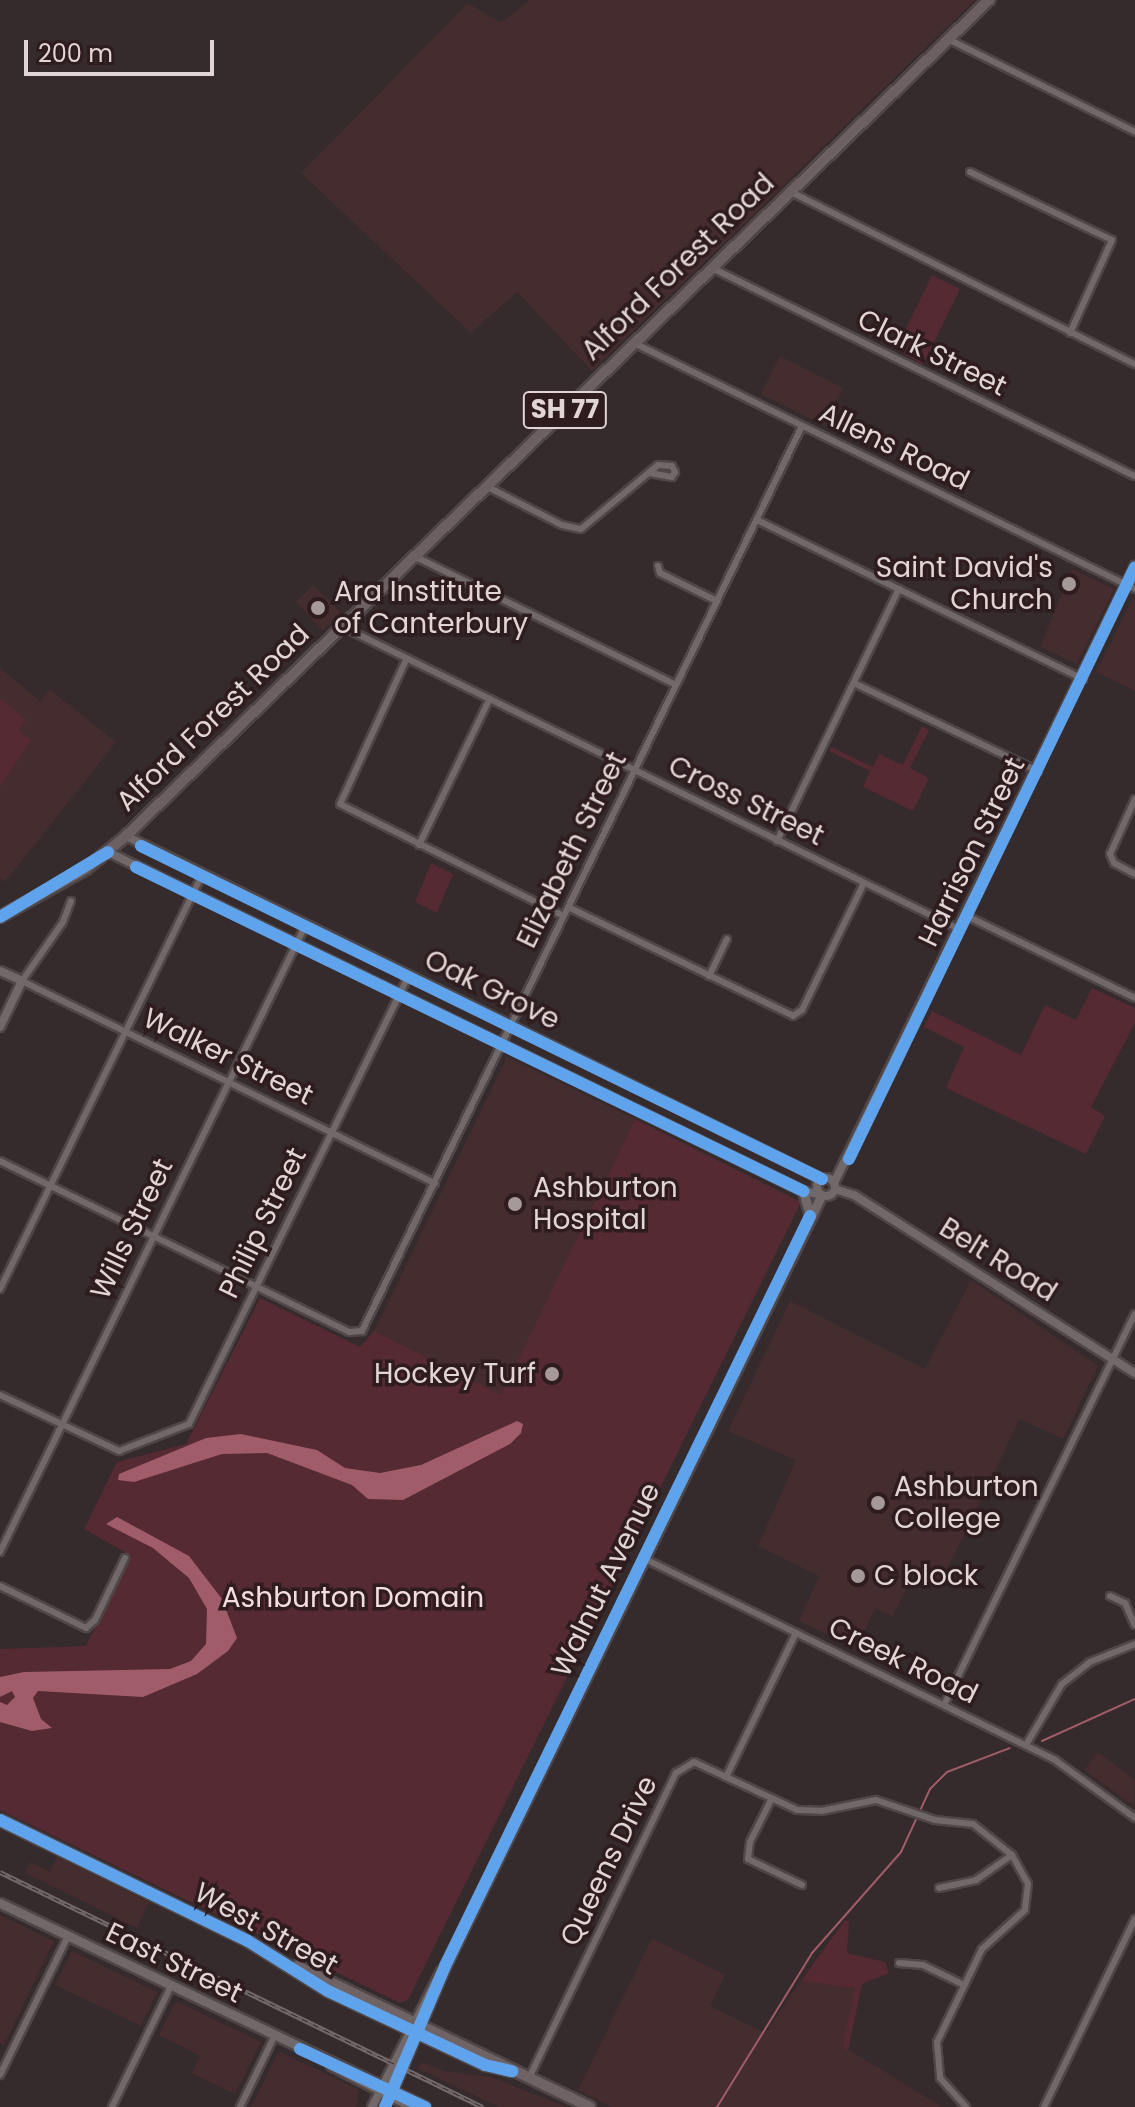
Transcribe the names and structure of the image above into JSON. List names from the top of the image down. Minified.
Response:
{"streets":{"highway":["West Street"],"main road":["Alford Forest Road","SH 77","Walnut Avenue","East Street"],"street":["Clark Street","Allens Road","Cross Street","Elizabeth Street","Harrison Street","Oak Grove","Walker Street","Philip Street","Wills Street","Belt Road","Creek Road","Queens Drive"]},"crossings":[["Alford Forest Road","Clark Street"],["Alford Forest Road","SH 77"],["Alford Forest Road","Allens Road"],["Alford Forest Road","Cross Street"],["Alford Forest Road","Oak Grove"],["SH 77","Oak Grove"],["Allens Road","Elizabeth Street"],["Allens Road","Harrison Street"],["Cross Street","Elizabeth Street"],["Cross Street","Harrison Street"],["Elizabeth Street","Oak Grove"],["Elizabeth Street","Walker Street"],["Elizabeth Street","Philip Street"],["Harrison Street","Oak Grove"],["Harrison Street","Belt Road"],["Oak Grove","Philip Street"],["Oak Grove","Wills Street"],["Oak Grove","Belt Road"],["Oak Grove","Walnut Avenue"],["Walker Street","Philip Street"],["Walker Street","Wills Street"],["Philip Street","Wills Street"],["Walnut Avenue","Creek Road"],["Walnut Avenue","West Street"],["Walnut Avenue","East Street"],["Queens Drive","West Street"]],"parks":["Ashburton Domain"],"places":["Saint David's Church","Ara Institute of Canterbury","Ashburton Hospital","Hockey Turf","Ashburton College","C block"],"scale_bar":"200 m"}
